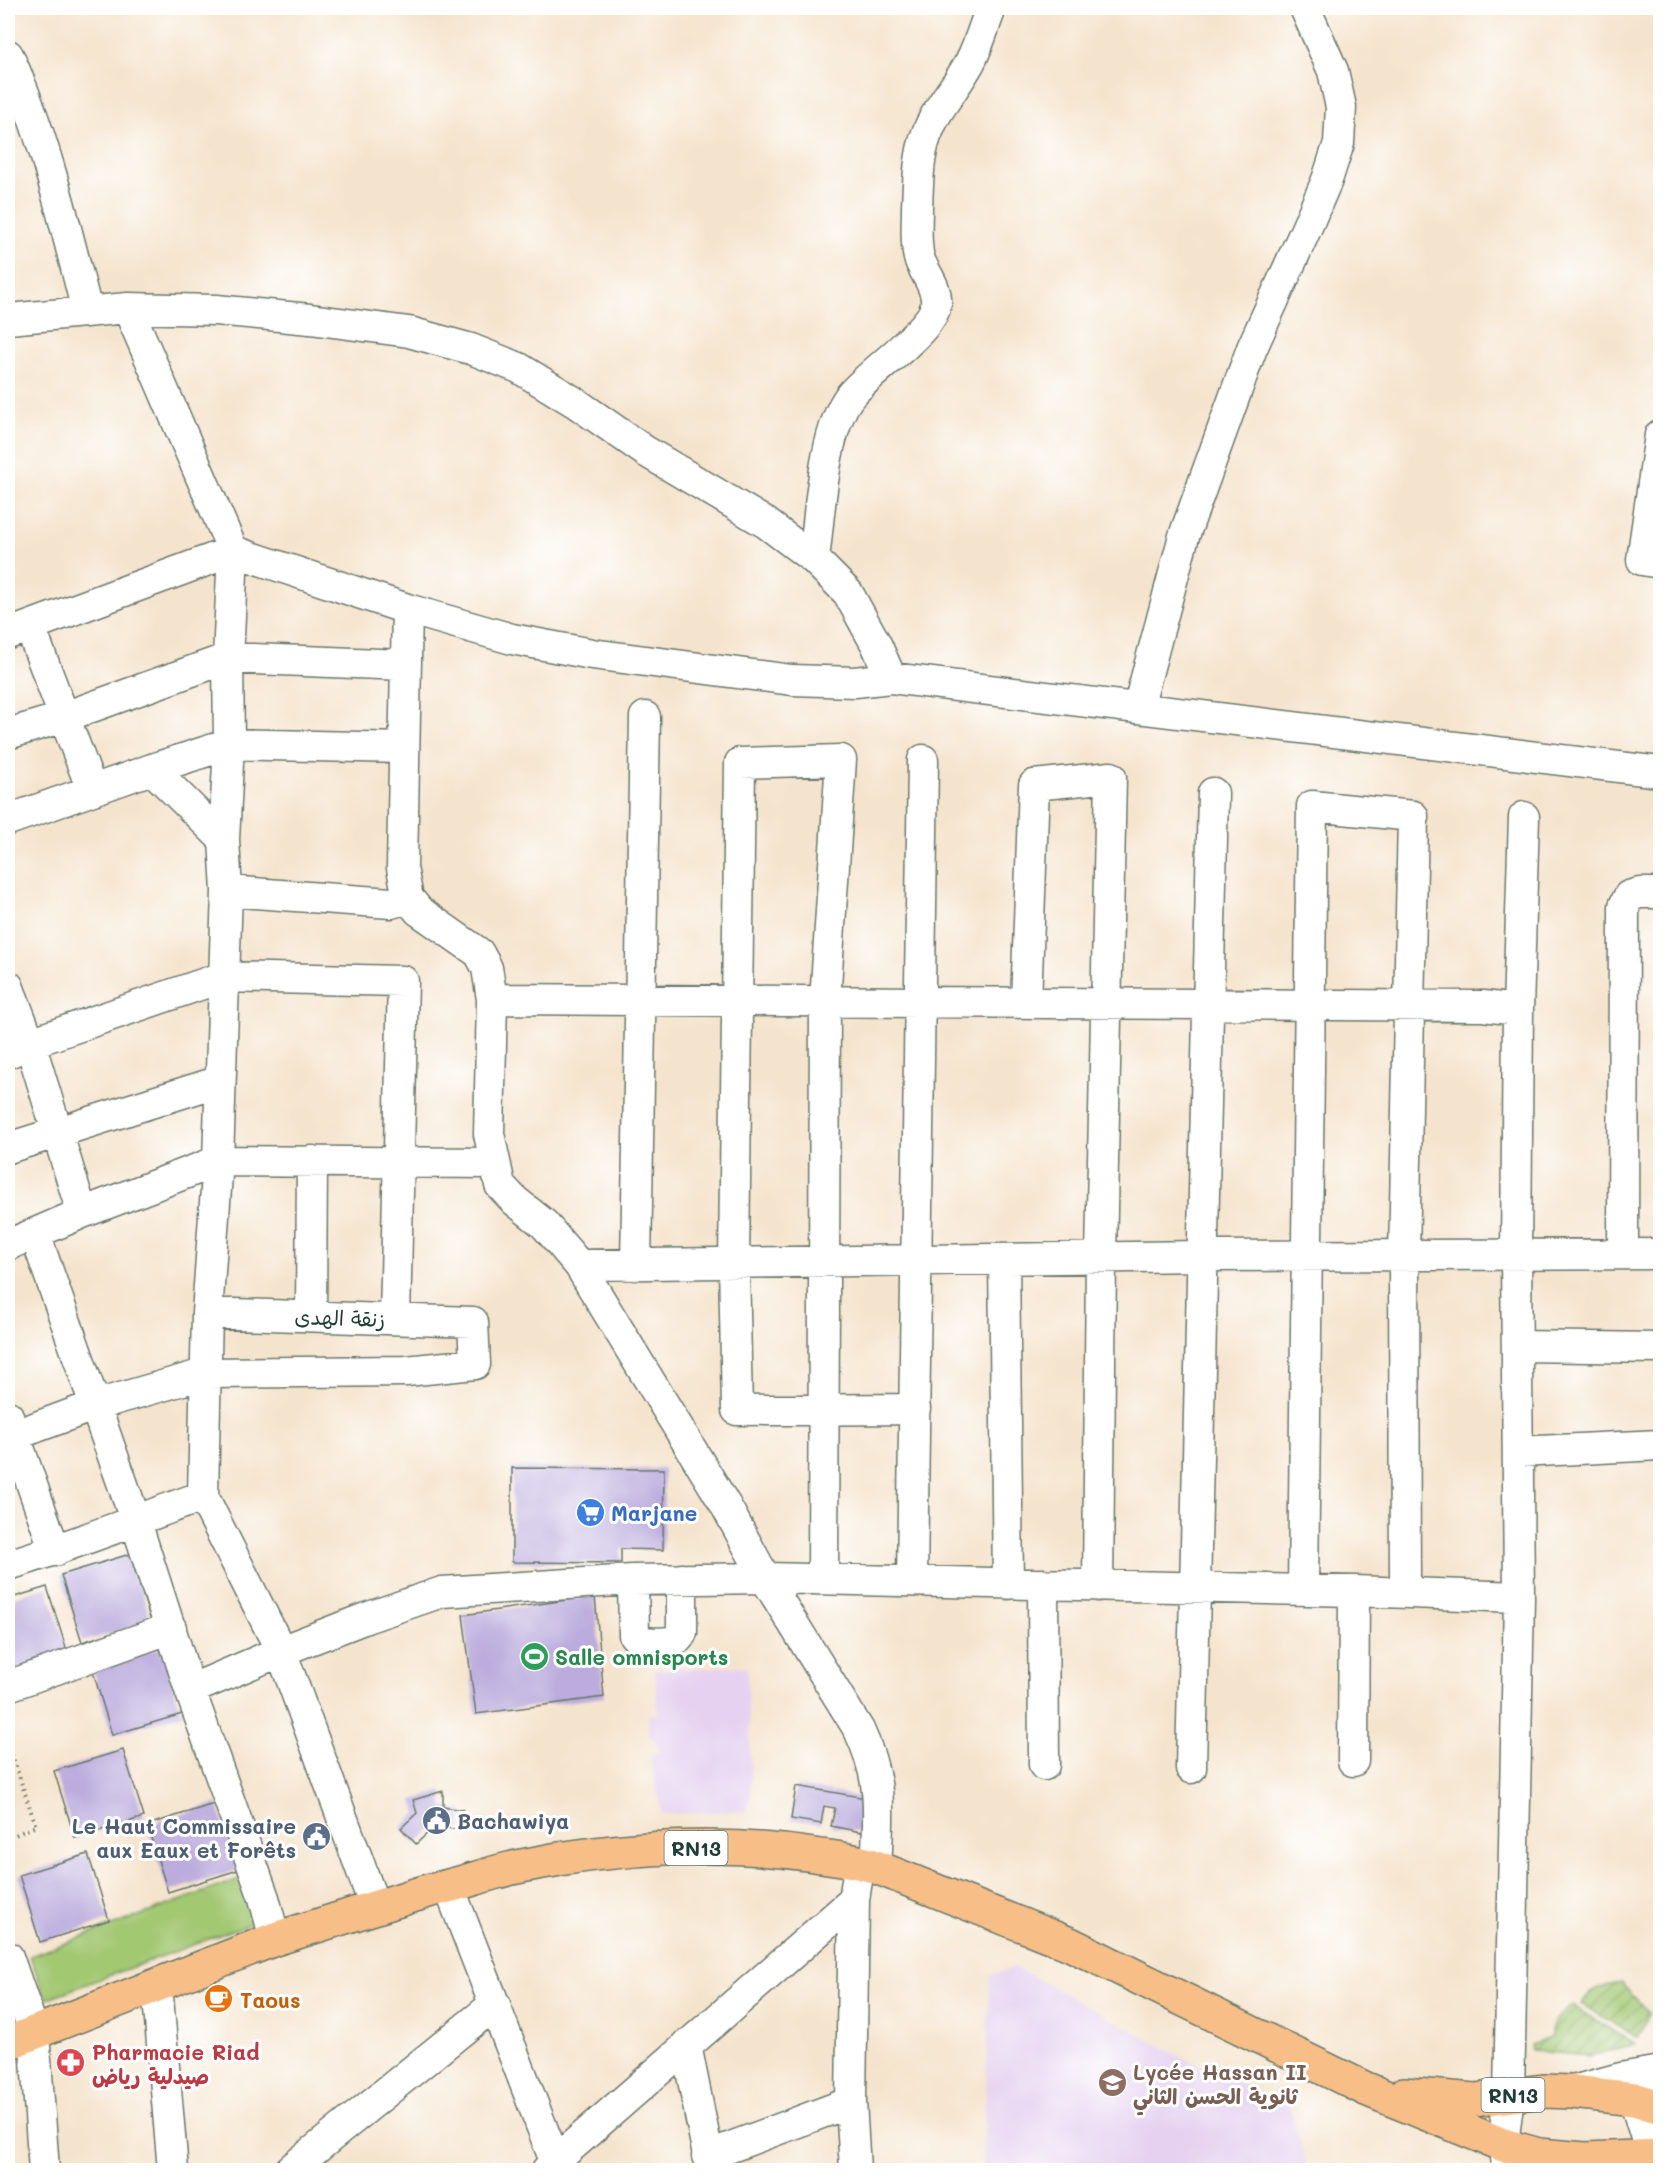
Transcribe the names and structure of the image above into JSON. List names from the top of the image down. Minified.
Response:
{"streets":{"main road":["RN13"],"street":["زنقة الهدى"]},"places":{"supermarket":["Marjane"],"sports":["Salle omnisports"],"public building":["Bachawiya","Le Haut Commissaire aux Eaux et Forêts"],"cafe":["Taous"],"pharmacy":["Pharmacie Riad صيدلية رياض"],"school or university":["Lycée Hassan II ثانوية الحسن الثاني"]}}
